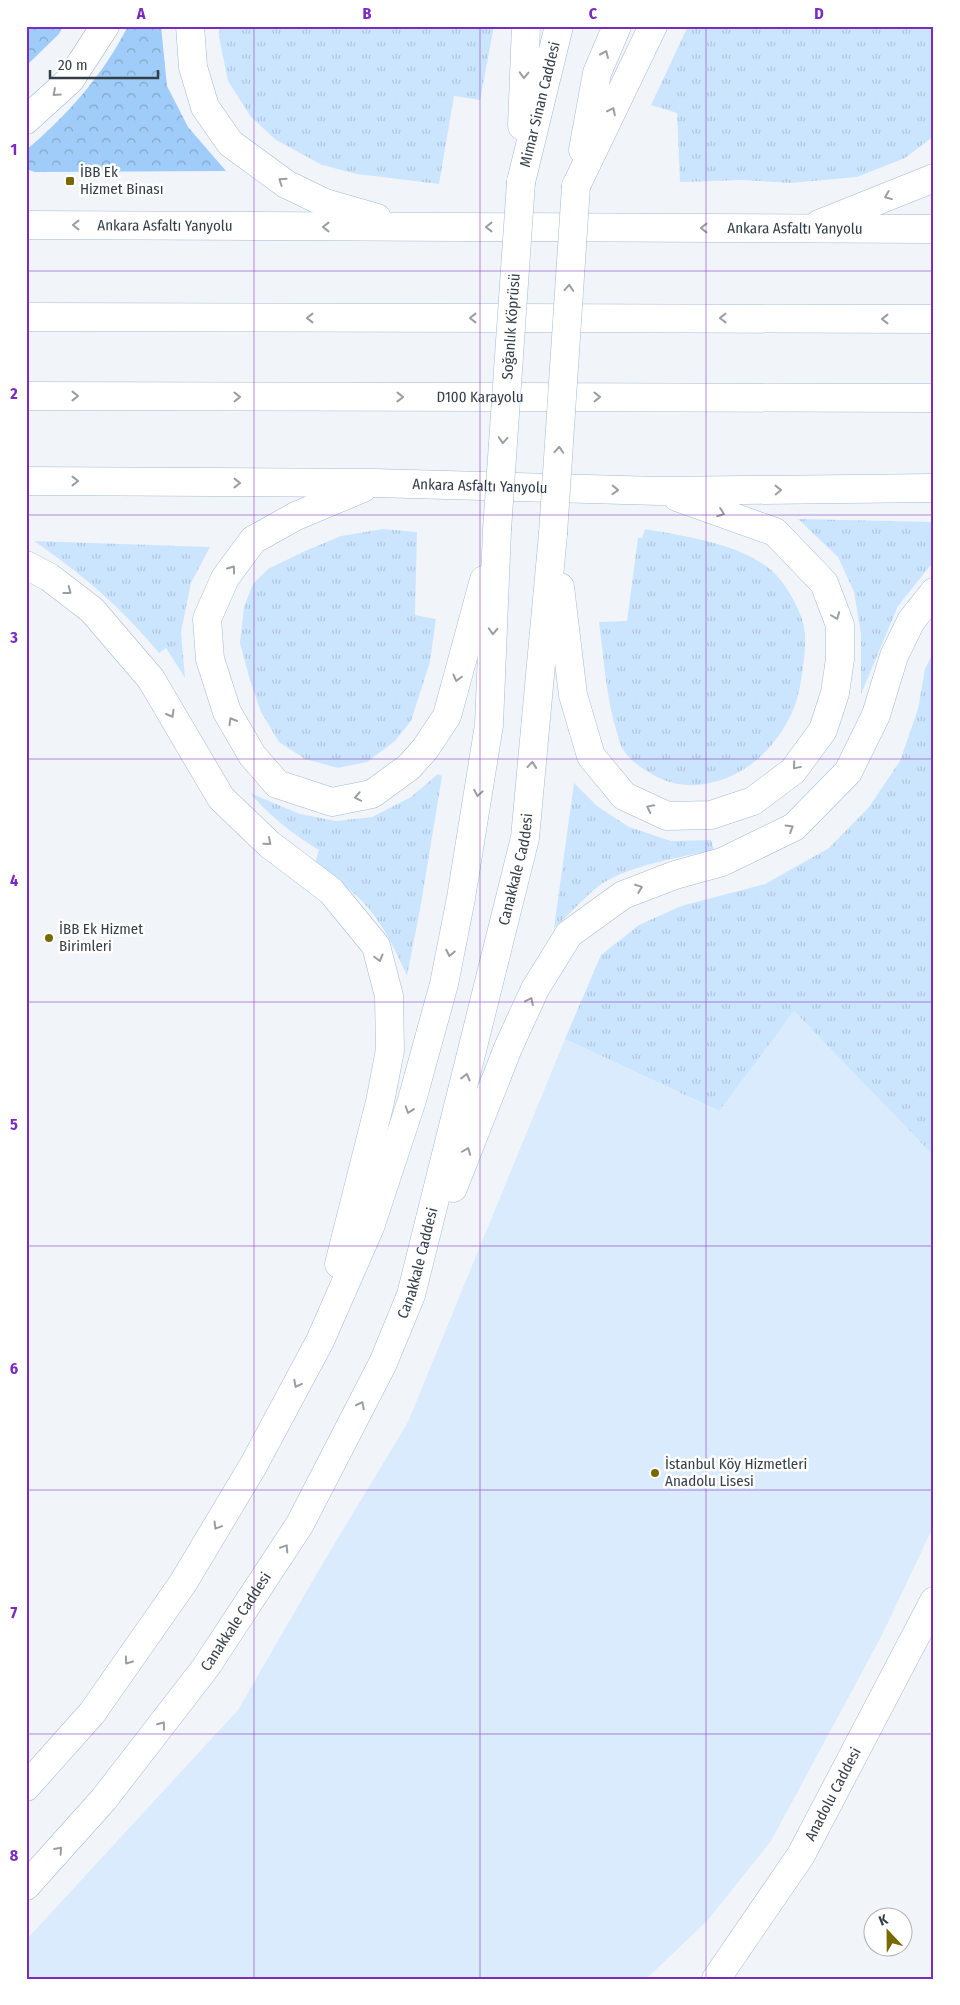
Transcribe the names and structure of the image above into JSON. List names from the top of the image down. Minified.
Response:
{"streets":{"main road":["Mimar Sinan Caddesi","Ankara Asfaltı Yanyolu","Soğanlık Köprüsü","D100 Karayolu","Canakkale Caddesi","Anadolu Caddesi"]},"crossings":[["Mimar Sinan Caddesi","Soğanlık Köprüsü"]],"places":{"transit":["İBB Ek Hizmet Binası"],"other":["İBB Ek Hizmet Birimleri","İstanbul Köy Hizmetleri Anadolu Lisesi"]},"scale_bar":"20 m","north":"top","grid":{"columns":["A","B","C","D"],"rows":["1","2","3","4","5","6","7","8"]}}
